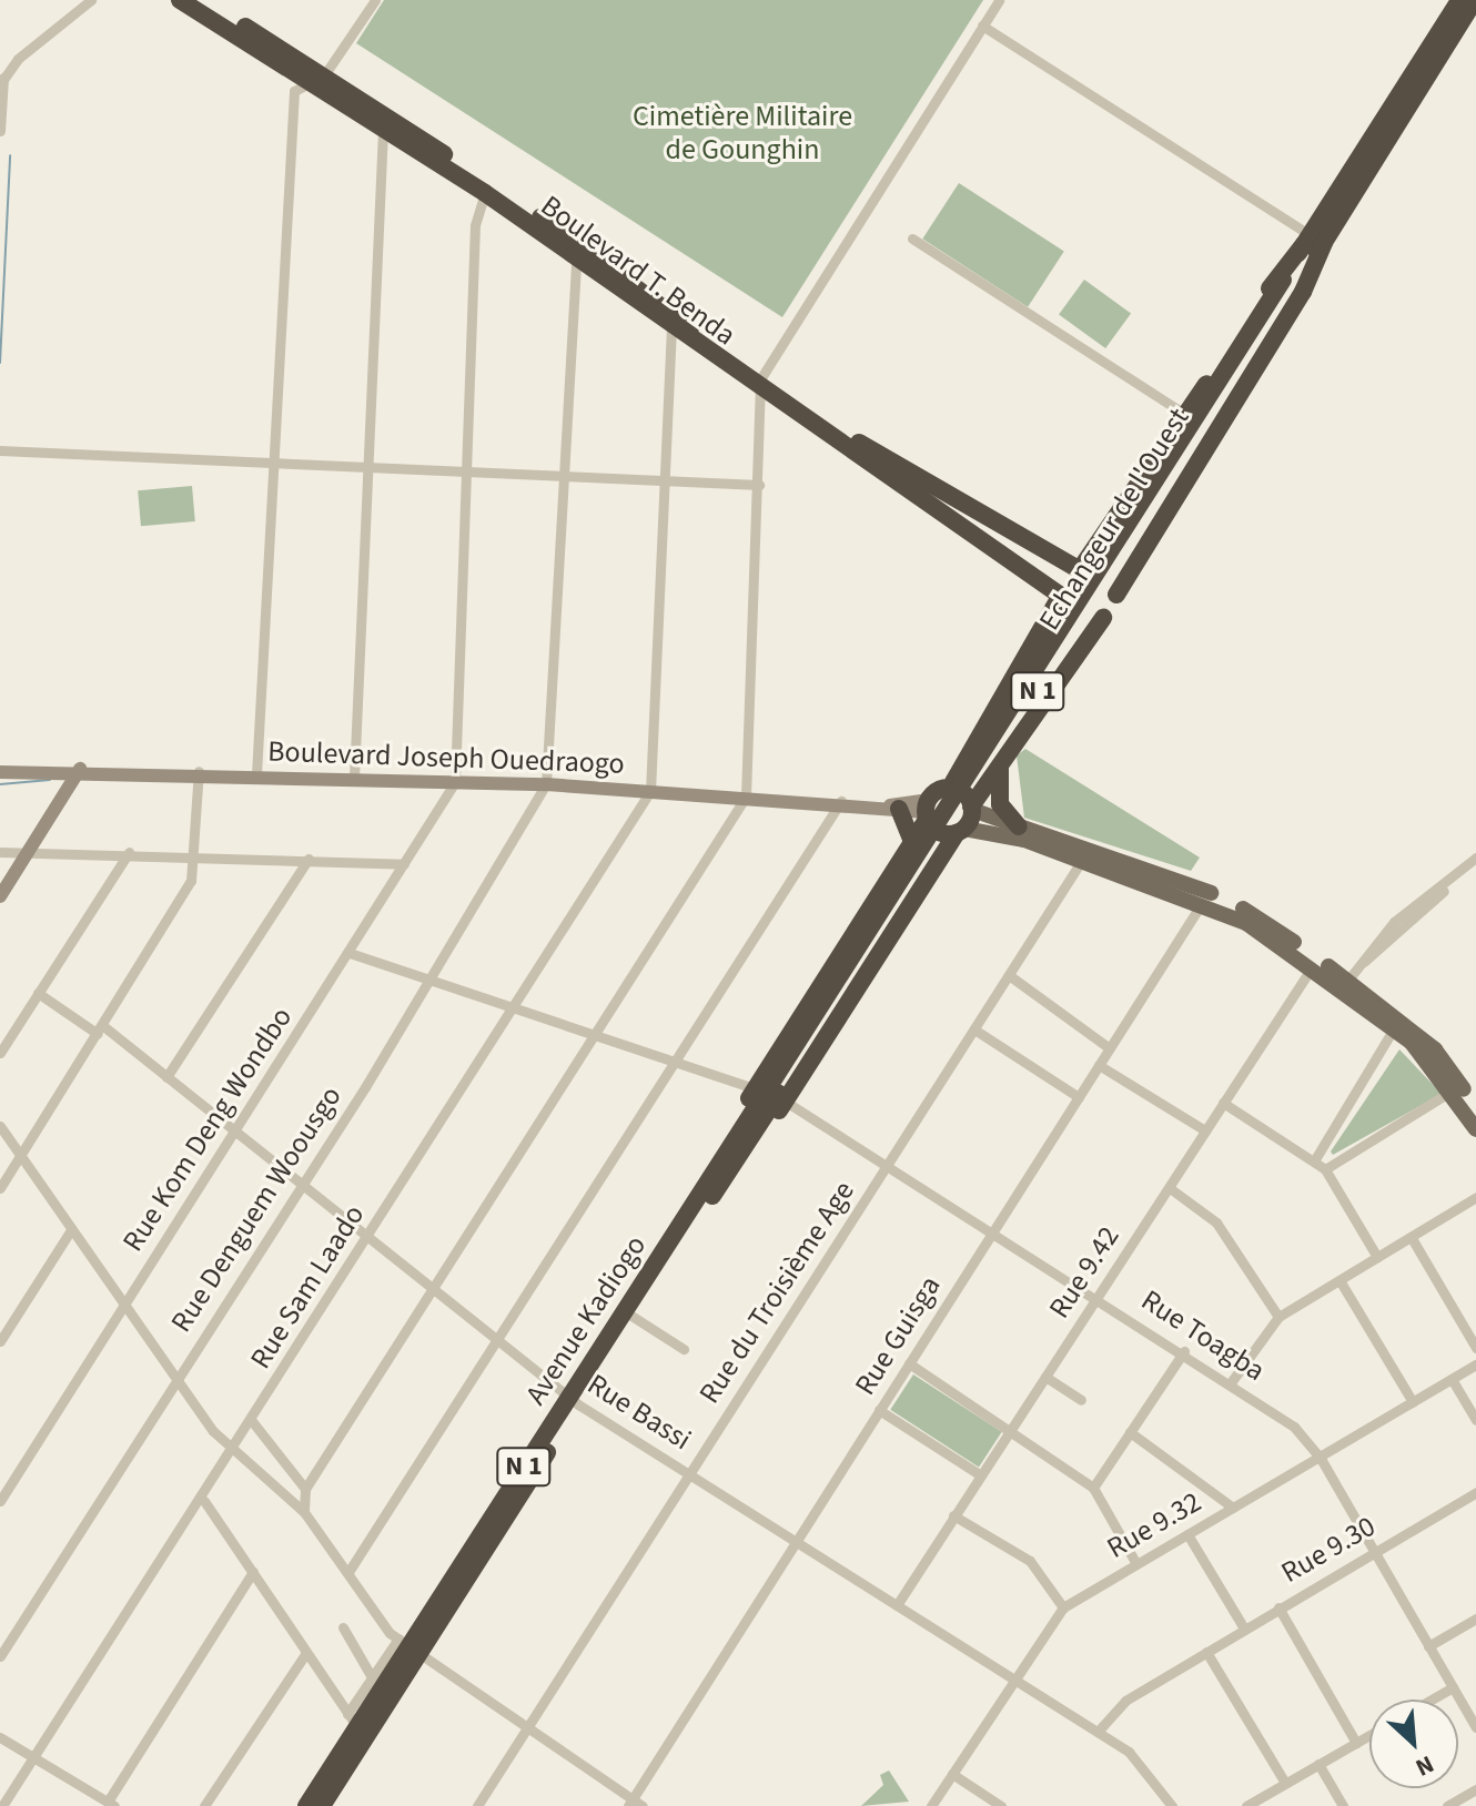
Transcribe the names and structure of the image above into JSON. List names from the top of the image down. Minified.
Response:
{"streets":{"highway":["Boulevard T. Benda","Echangeur de l'Ouest","N 1","Avenue Kadiogo"],"street":["Boulevard Joseph Ouedraogo","Rue Kom Deng Wondbo","Rue Denguem Woousgo","Rue 9.42","Rue Sam Laado","Rue du Troisième Age","Rue Guisga","Rue Toagba","Rue Bassi","Rue 9.32","Rue 9.30"]},"crossings":[["Boulevard T. Benda","N 1"],["Echangeur de l'Ouest","N 1"],["Echangeur de l'Ouest","Avenue Kadiogo"],["Echangeur de l'Ouest","Rue Toagba"],["N 1","Boulevard Joseph Ouedraogo"],["N 1","Avenue Kadiogo"],["N 1","Rue Toagba"],["Boulevard Joseph Ouedraogo","Rue Kom Deng Wondbo"],["Boulevard Joseph Ouedraogo","Rue Denguem Woousgo"],["Boulevard Joseph Ouedraogo","Rue Sam Laado"],["Rue Kom Deng Wondbo","Rue Toagba"],["Rue Kom Deng Wondbo","Rue Bassi"],["Rue Denguem Woousgo","Rue Toagba"],["Rue Denguem Woousgo","Rue Bassi"],["Rue 9.42","Rue Toagba"],["Rue 9.42","Rue Bassi"],["Rue Sam Laado","Rue Toagba"],["Rue Sam Laado","Rue Bassi"],["Rue du Troisième Age","Rue Toagba"],["Rue du Troisième Age","Rue Bassi"],["Avenue Kadiogo","Rue Toagba"],["Avenue Kadiogo","Rue Bassi"],["Rue Guisga","Rue Toagba"],["Rue Guisga","Rue Bassi"],["Rue Toagba","Rue 9.32"],["Rue Toagba","Rue 9.30"],["Rue Bassi","Rue 9.32"]],"parks":["Cimetière Militaire de Gounghin"],"north":"bottom right"}
